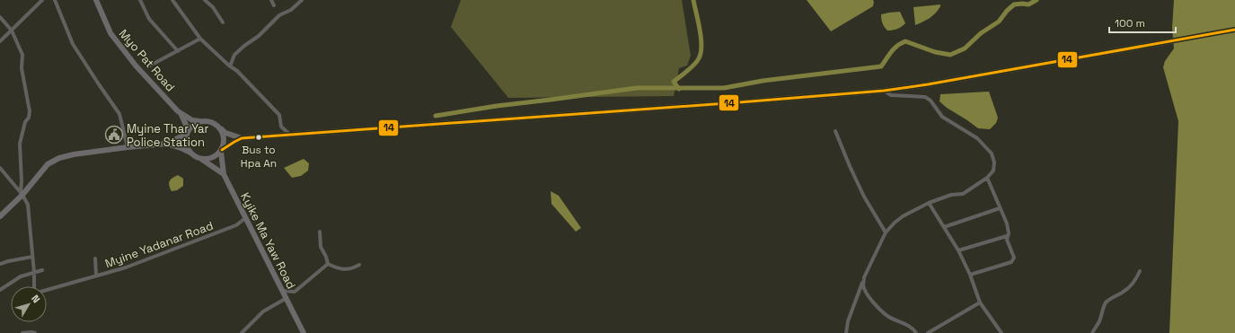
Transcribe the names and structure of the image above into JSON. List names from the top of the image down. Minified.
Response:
{"streets":{"main road":["Myo Pat Road","Kyike Ma Yaw Road"],"street":["Myine Yadanar Road"]},"crossings":[["Kyike Ma Yaw Road","Myine Yadanar Road"]],"places":{"public building":["Myine Thar Yar Police Station"],"other":["Bus to Hpa An"]},"lines":["transit line 14"],"scale_bar":"100 m","north":"top right"}
